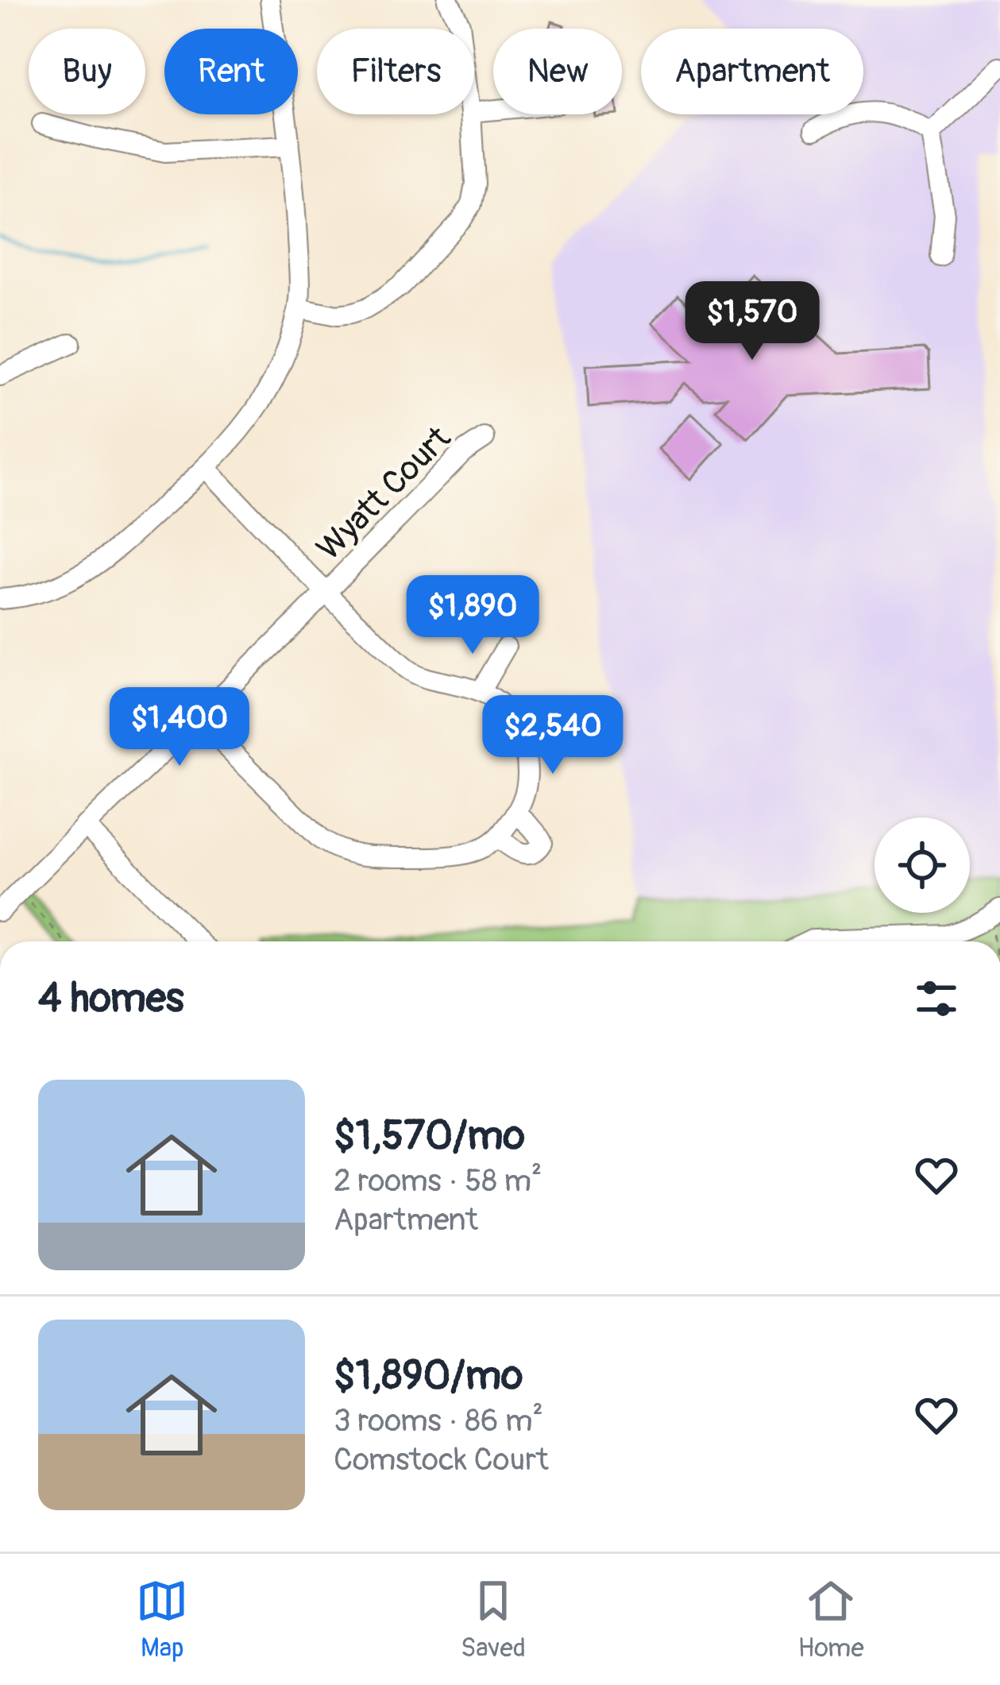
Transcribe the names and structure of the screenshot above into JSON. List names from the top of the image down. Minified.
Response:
{"streets":{"street":["Wyatt Court"]},"page":{"chip":["Buy","Rent","Filters","New","Apartment"],"price":["$1,570","$1,890","$1,400","$2,540"],"heading":"4 homes","list":[{"name":"$1,570/mo","note":"2 rooms · 58 m² · Apartment"},{"name":"$1,890/mo","note":"3 rooms · 86 m² · Comstock Court"}],"tabs":["Map","Saved","Home"]}}
